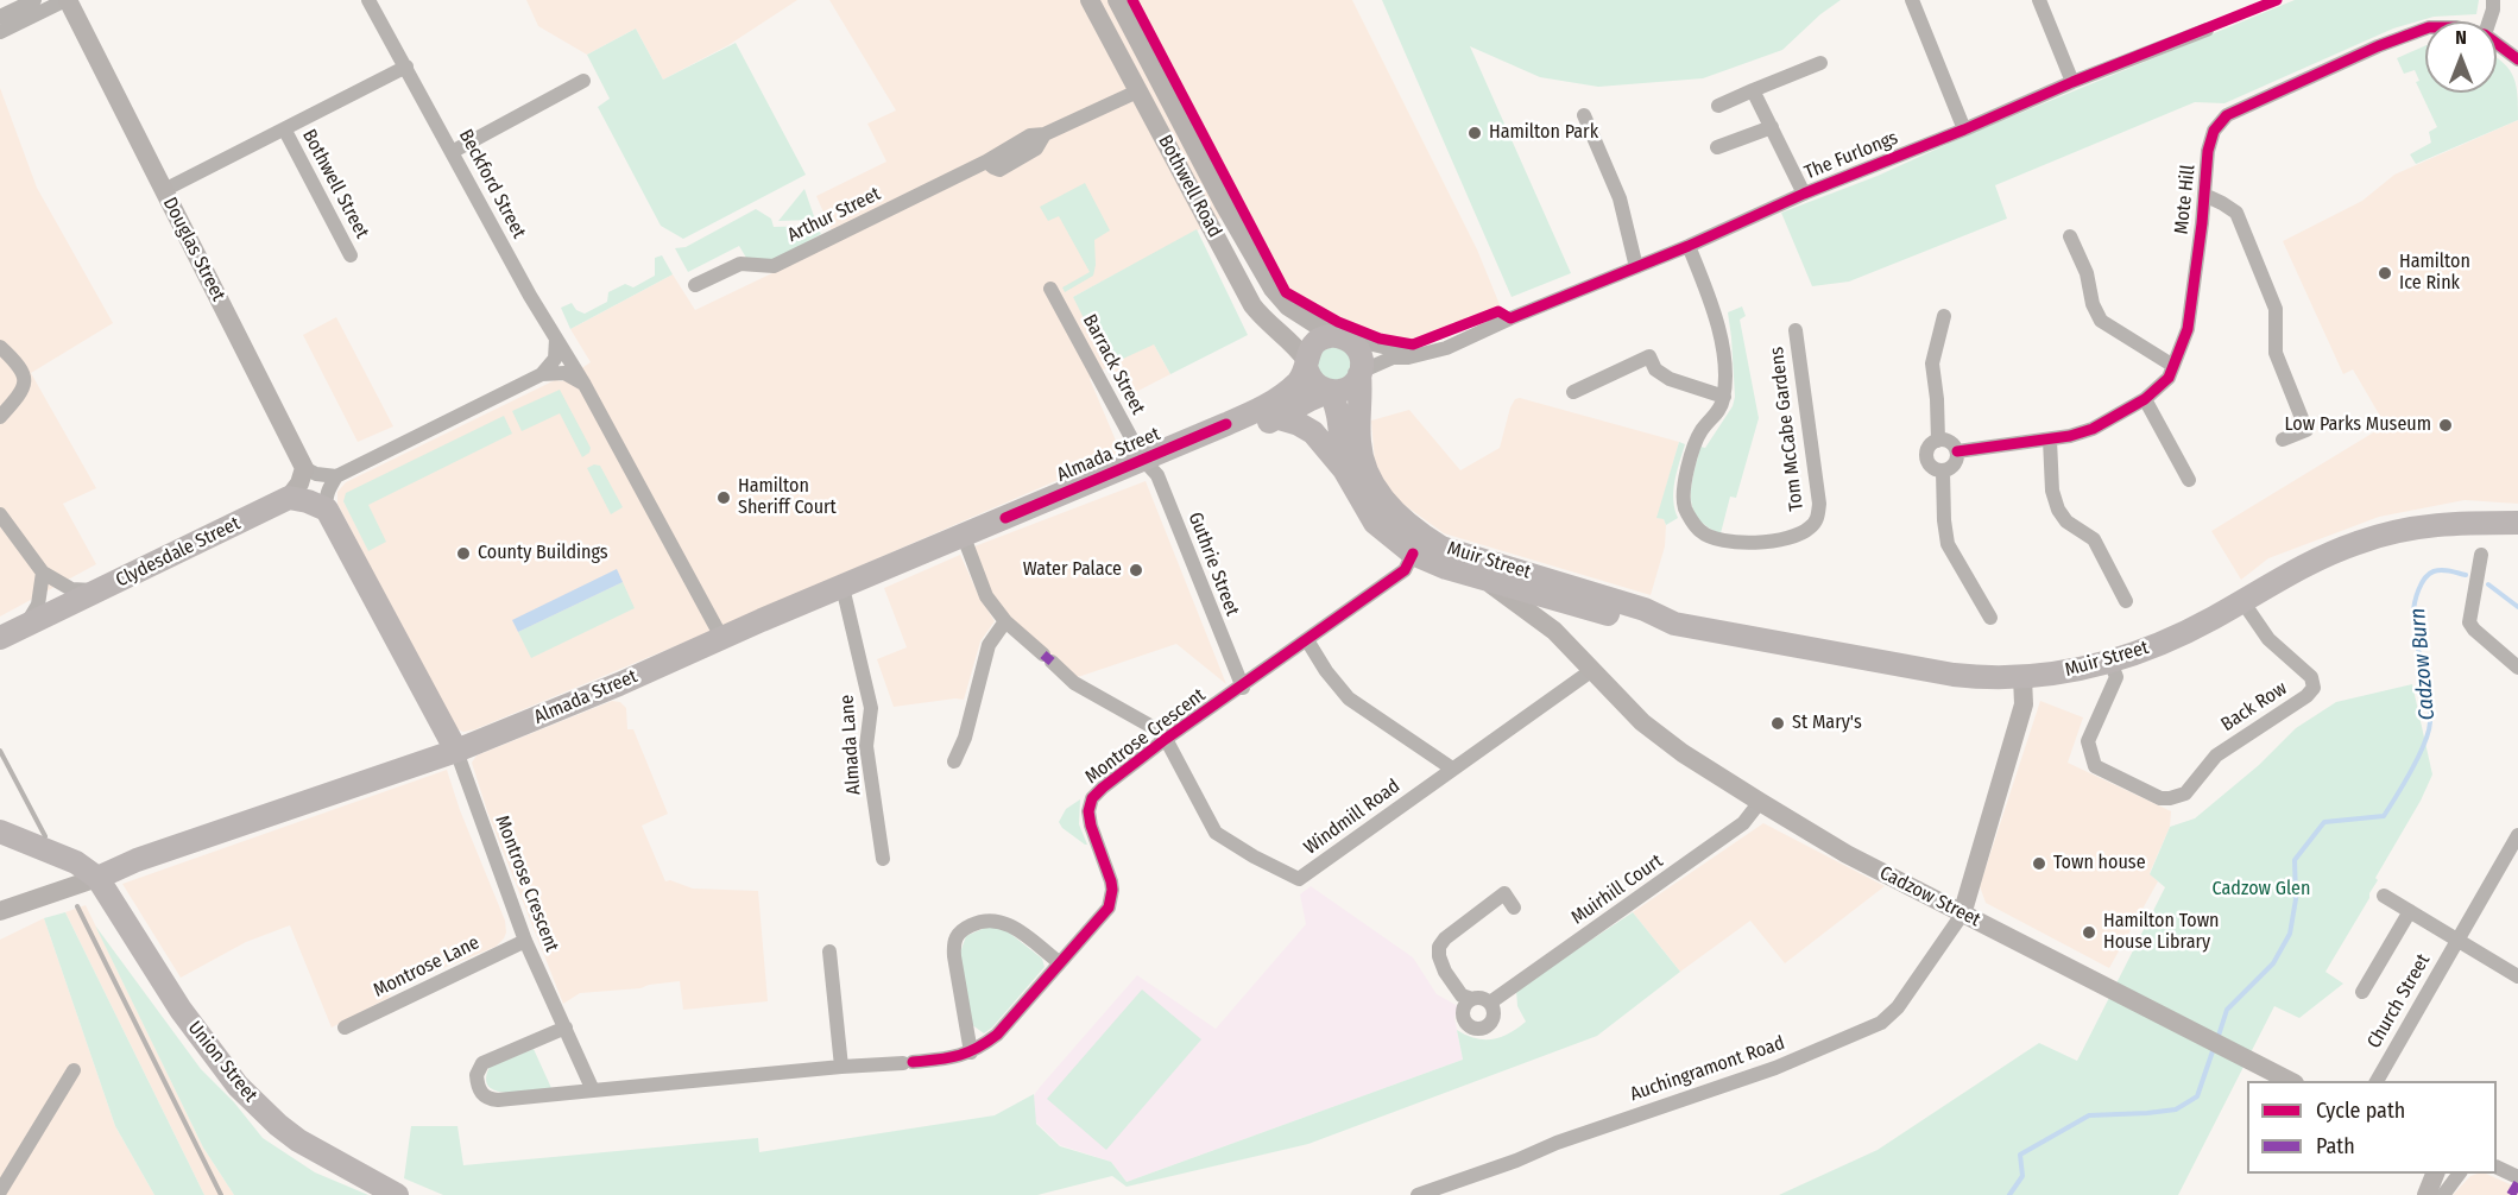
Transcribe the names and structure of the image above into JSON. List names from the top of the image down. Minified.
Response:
{"streets":{"main road":["Bothwell Road","Douglas Street","Almada Street","Clydesdale Street","Muir Street","Cadzow Street","Union Street"],"street":["The Furlongs","Bothwell Street","Beckford Street","Mote Hill","Arthur Street","Barrack Street","Tom McCabe Gardens","Guthrie Street","Back Row","Montrose Crescent","Almada Lane","Windmill Road","Muirhill Court","Montrose Lane","Church Street","Auchingramont Road"]},"crossings":[["The Furlongs","Bothwell Road"],["The Furlongs","Almada Street"],["The Furlongs","Muir Street"],["Bothwell Street","Beckford Street"],["Bothwell Street","Douglas Street"],["Beckford Street","Almada Street"],["Bothwell Road","Arthur Street"],["Bothwell Road","Almada Street"],["Bothwell Road","Muir Street"],["Barrack Street","Almada Street"],["Barrack Street","Guthrie Street"],["Almada Street","Muir Street"],["Almada Street","Guthrie Street"],["Almada Street","Montrose Crescent"],["Almada Street","Almada Lane"],["Almada Street","Union Street"],["Muir Street","Back Row"],["Muir Street","Montrose Crescent"],["Muir Street","Windmill Road"],["Muir Street","Cadzow Street"],["Guthrie Street","Montrose Crescent"],["Montrose Crescent","Windmill Road"],["Montrose Crescent","Montrose Lane"],["Windmill Road","Cadzow Street"],["Muirhill Court","Cadzow Street"],["Cadzow Street","Auchingramont Road"]],"water":["Cadzow Burn"],"parks":["Cadzow Glen"],"places":["Hamilton Park","Hamilton Ice Rink","Low Parks Museum","Hamilton Sheriff Court","County Buildings","Water Palace","St Mary's","Town house","Hamilton Town House Library"],"legend":["Cycle path","Path"],"north":"top"}
